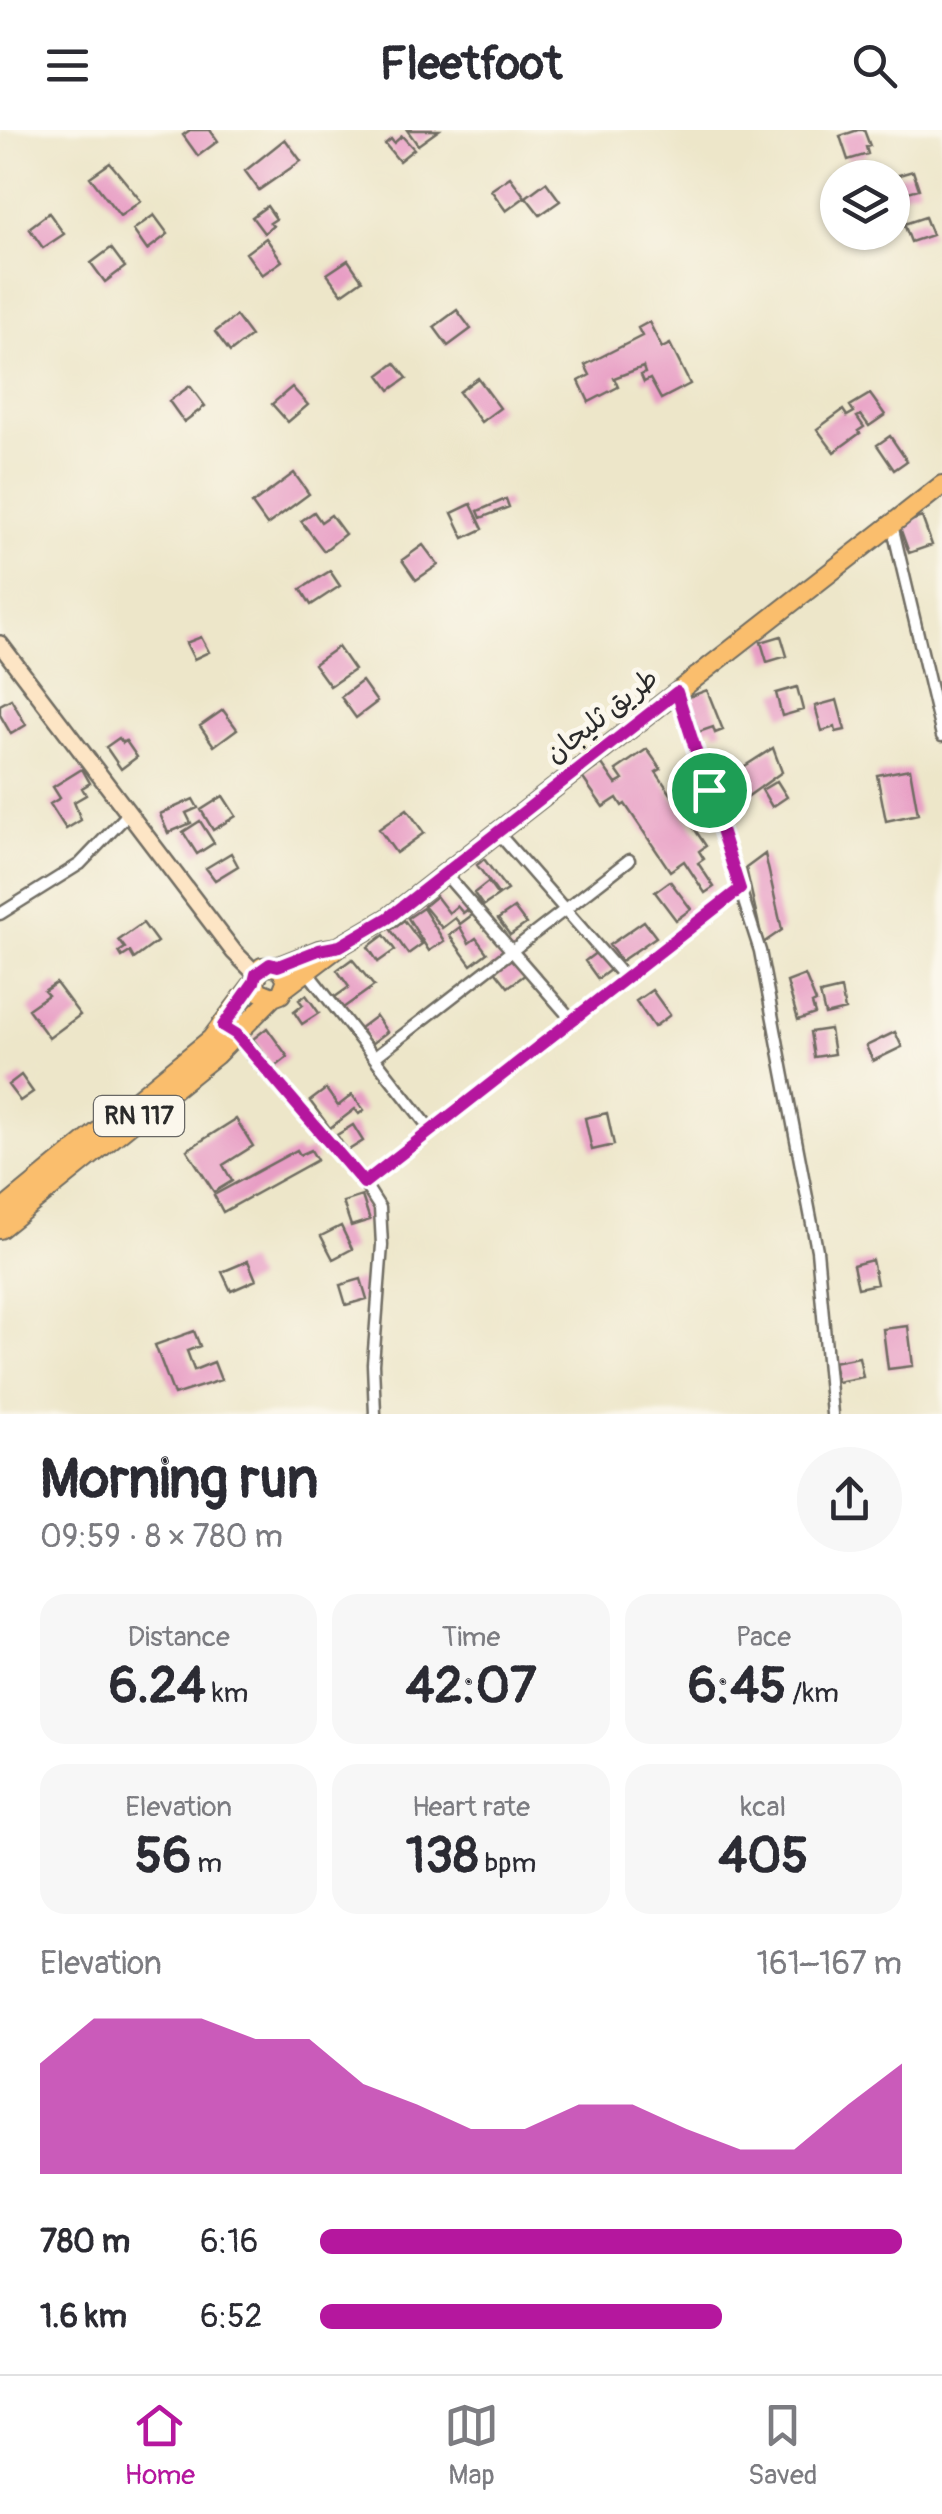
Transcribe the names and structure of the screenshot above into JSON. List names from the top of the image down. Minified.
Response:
{"streets":{"main road":["طريق ثليجان","RN 117"]},"page":{"header":"Fleetfoot","heading":["Morning run","09:59 · 8 × 780 m"],"stats":[["Distance","6.24 km"],["Time","42:07"],["Pace","6:45 /km"],["Elevation","56 m"],["Heart rate","138 bpm"],["kcal","405"]],"chart":["Elevation","161–167 m"],"list":[{"name":"780 m","note":"6:16"},{"name":"1.6 km","note":"6:52"}],"tabs":["Home","Map","Saved"]}}
